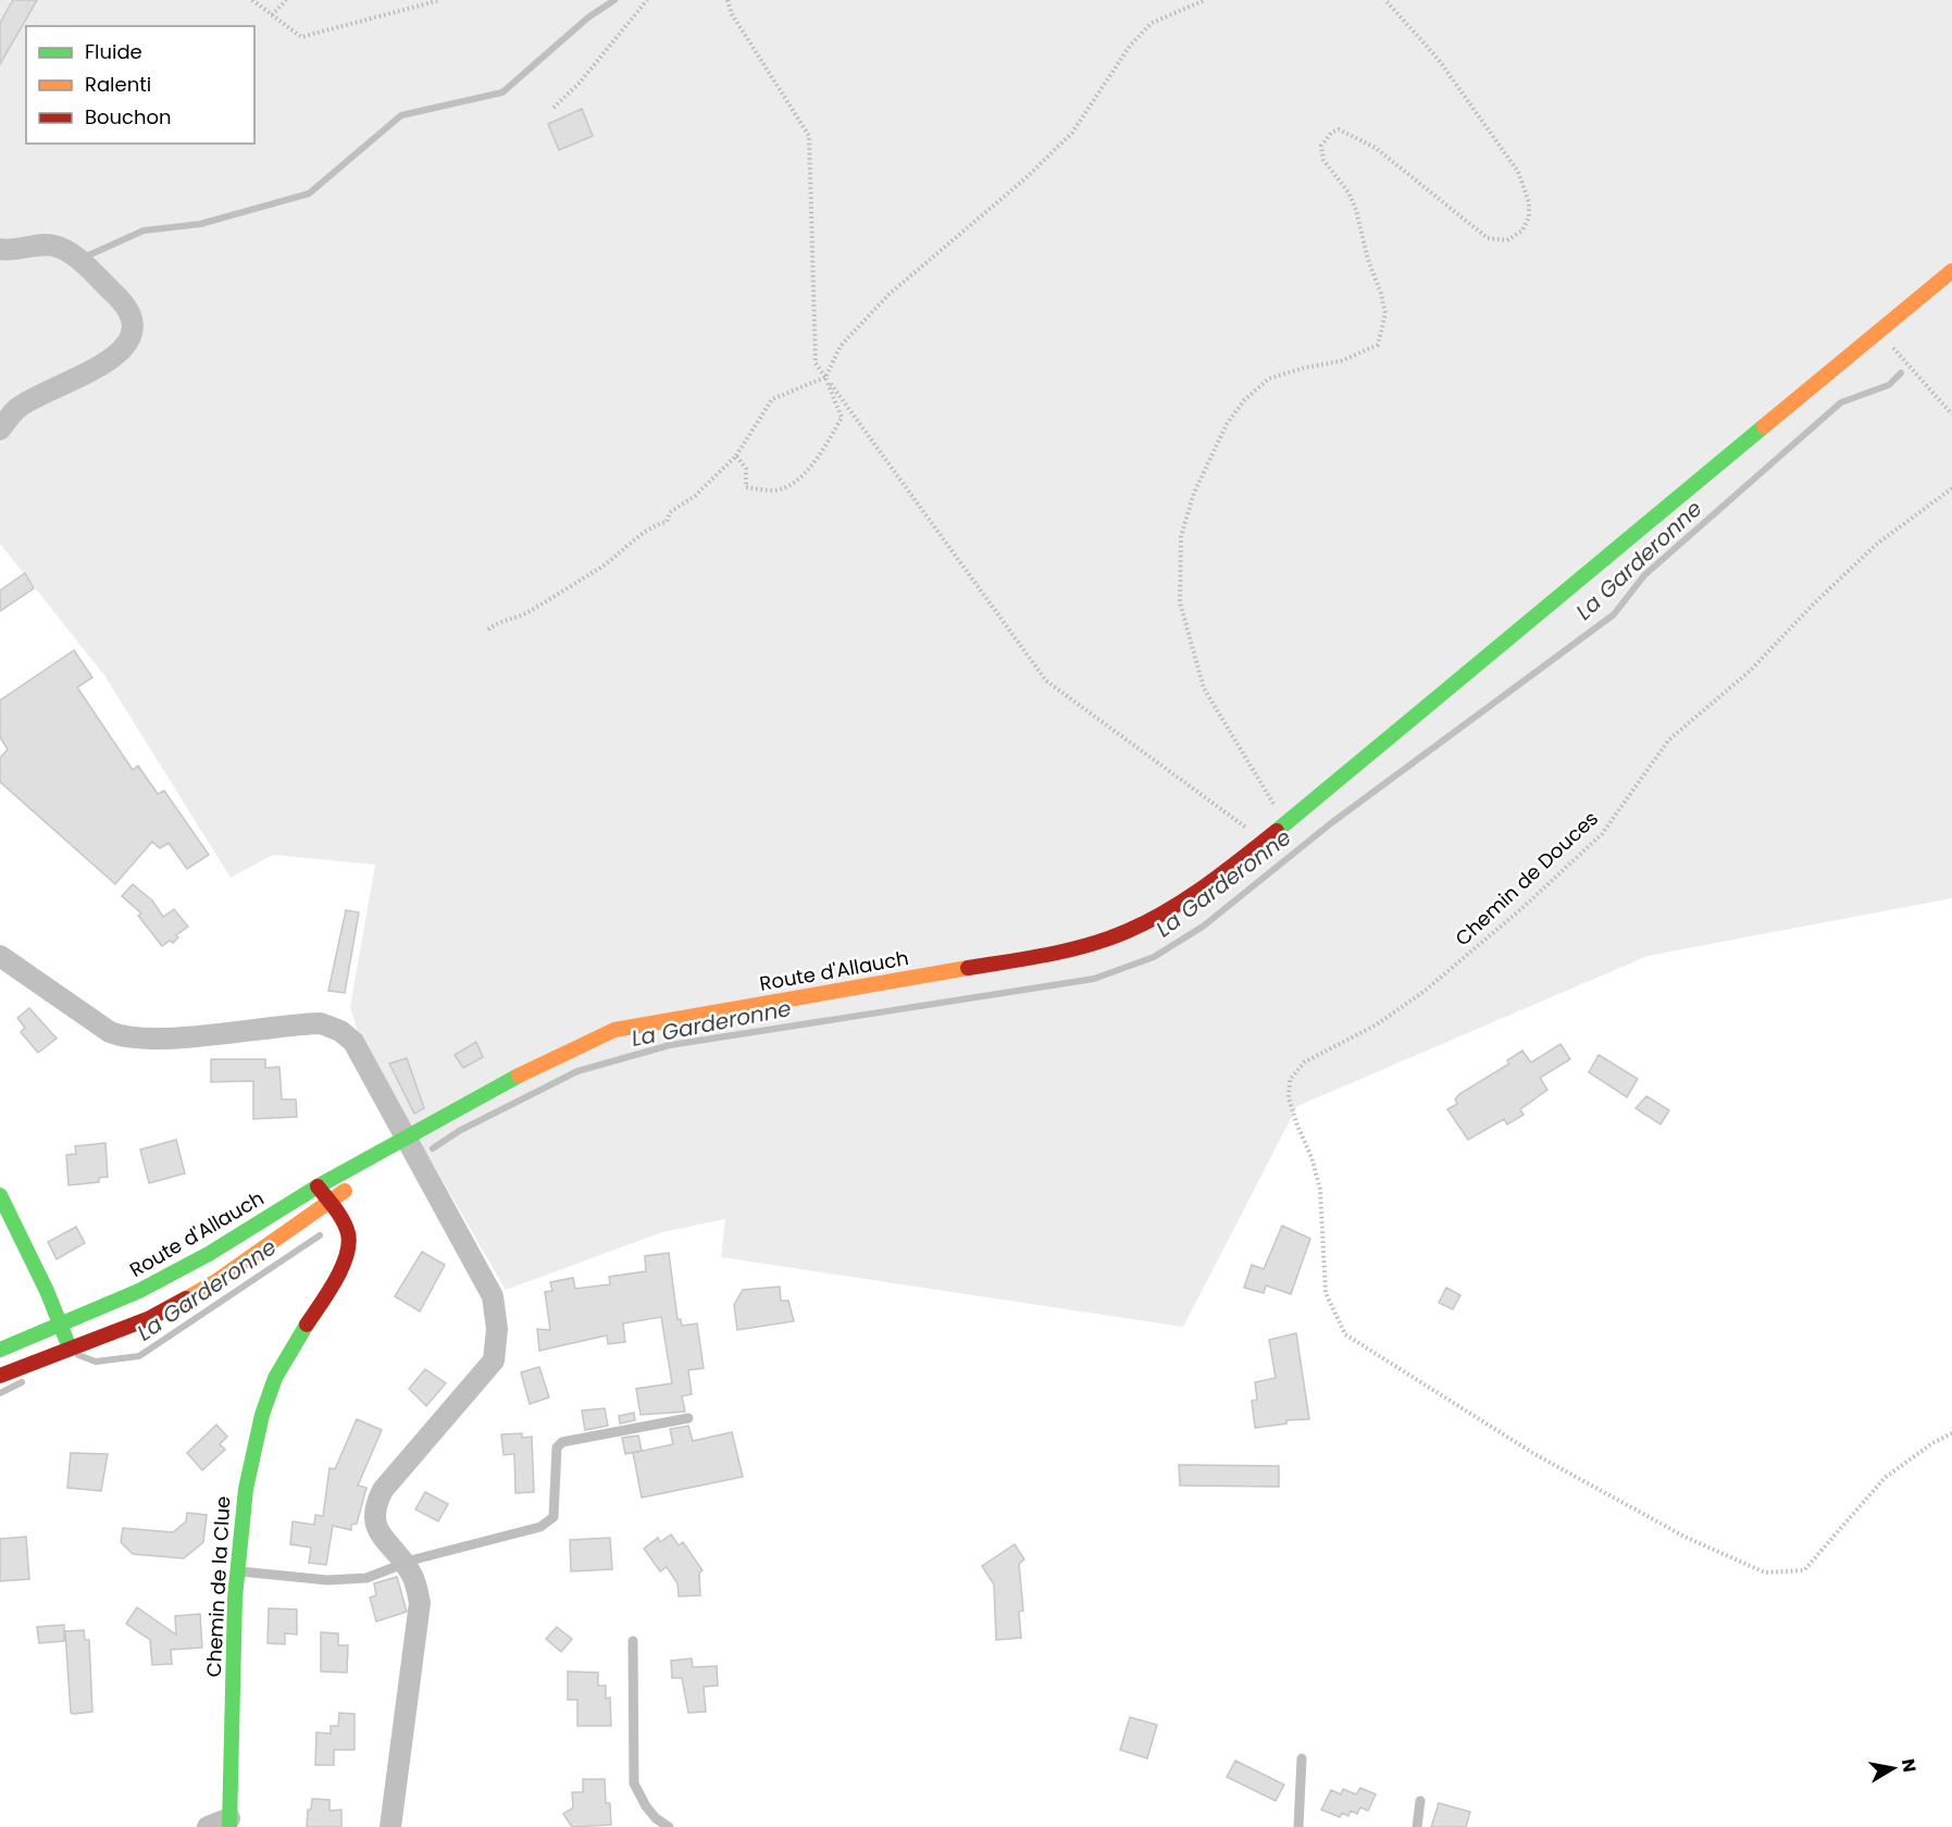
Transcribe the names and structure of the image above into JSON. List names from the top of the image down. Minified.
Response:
{"streets":{"main road":["Route d'Allauch","Chemin de la Clue"],"path":["Chemin de Douces"]},"crossings":[["Route d'Allauch","Chemin de la Clue"]],"water":["La Garderonne"],"legend":["Fluide","Ralenti","Bouchon"],"north":"right"}
